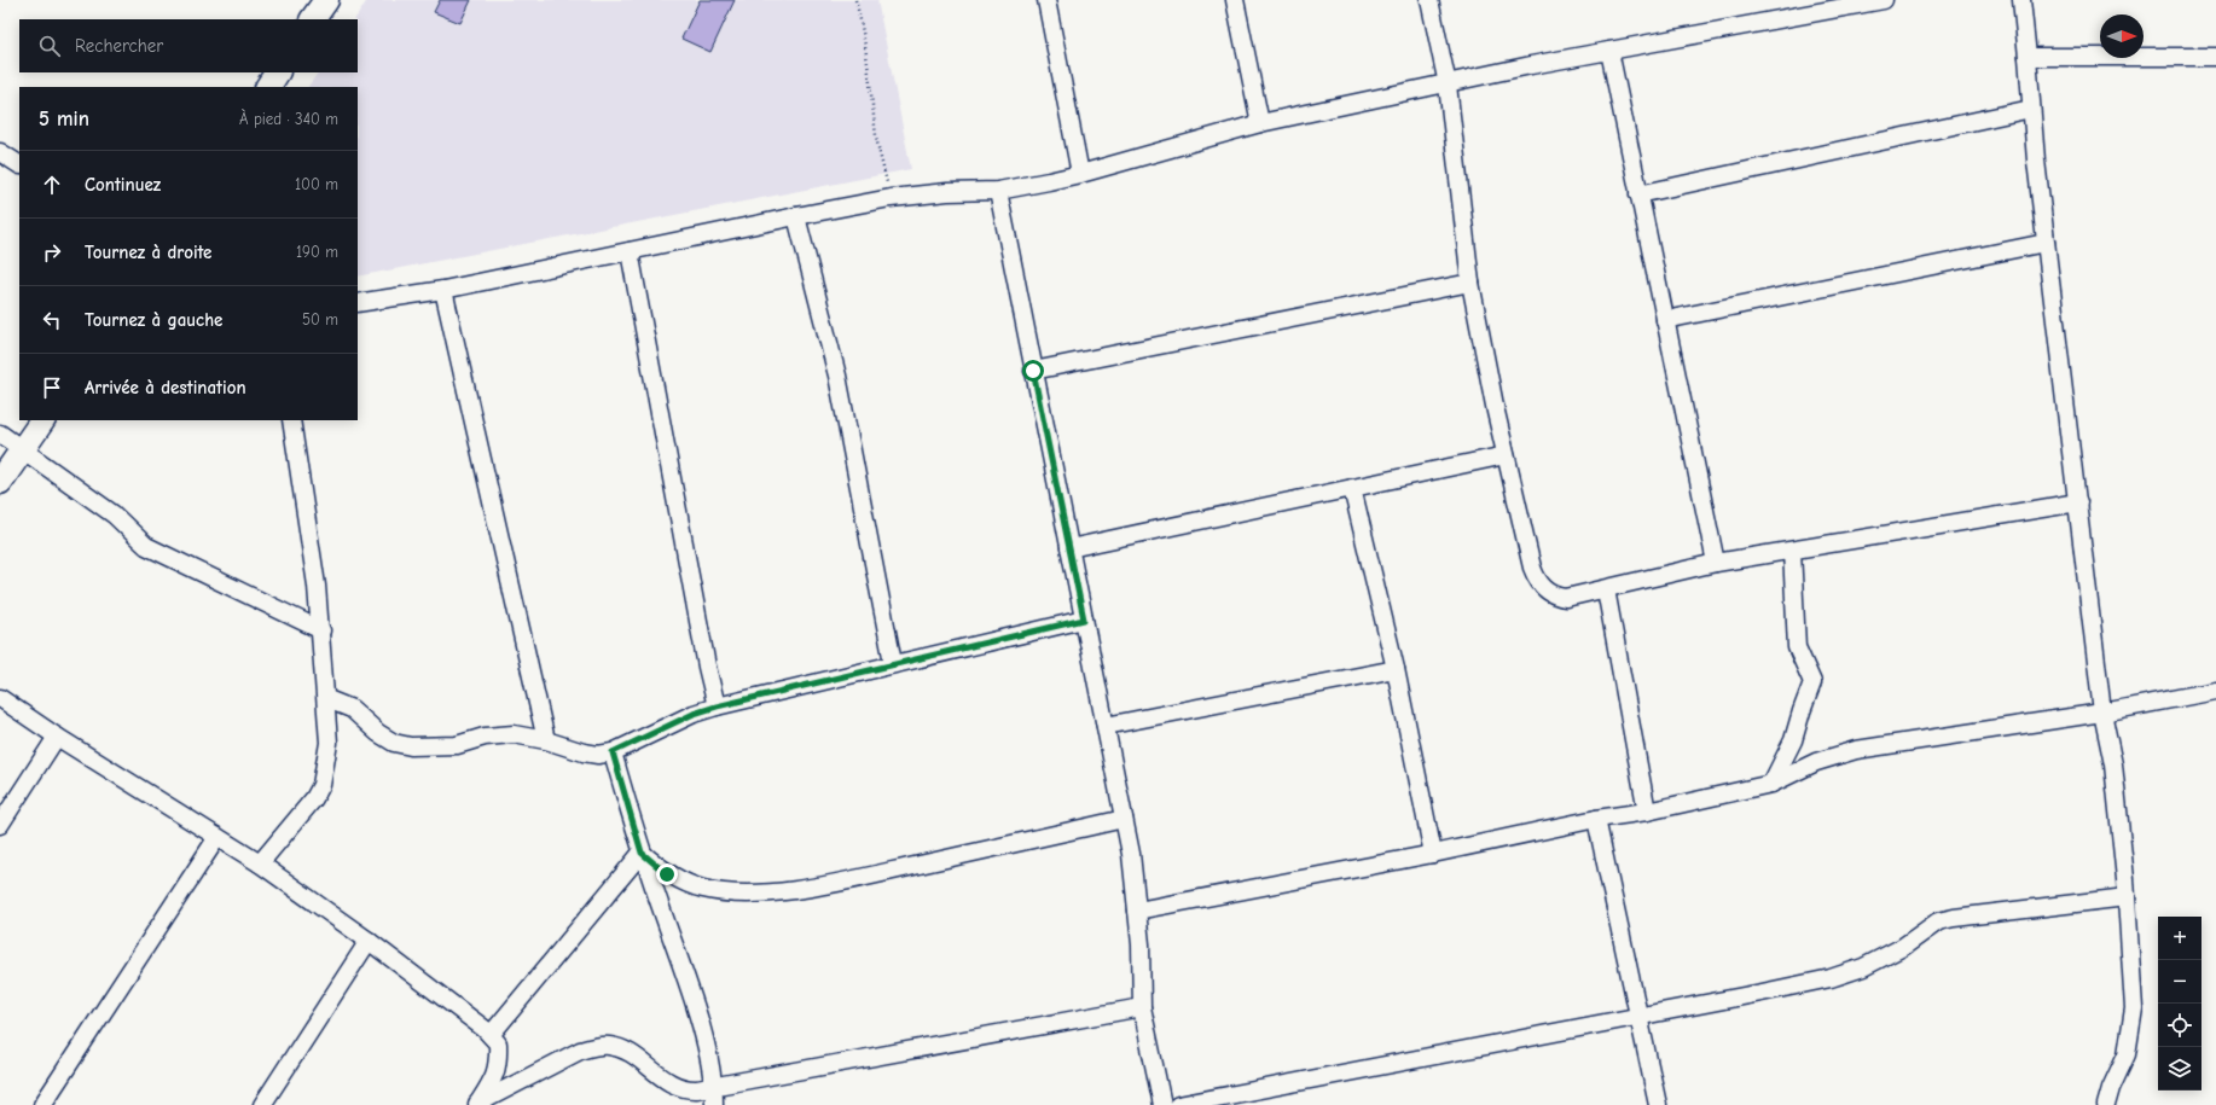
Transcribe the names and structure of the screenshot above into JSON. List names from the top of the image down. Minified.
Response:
{"north":"right","page":{"search":"Rechercher","heading":["5 min","À pied · 340 m"],"list":[["Continuez","100 m"],["Tournez à droite","190 m"],["Tournez à gauche","50 m"],"Arrivée à destination"],"map_buttons":["+","−"]}}
